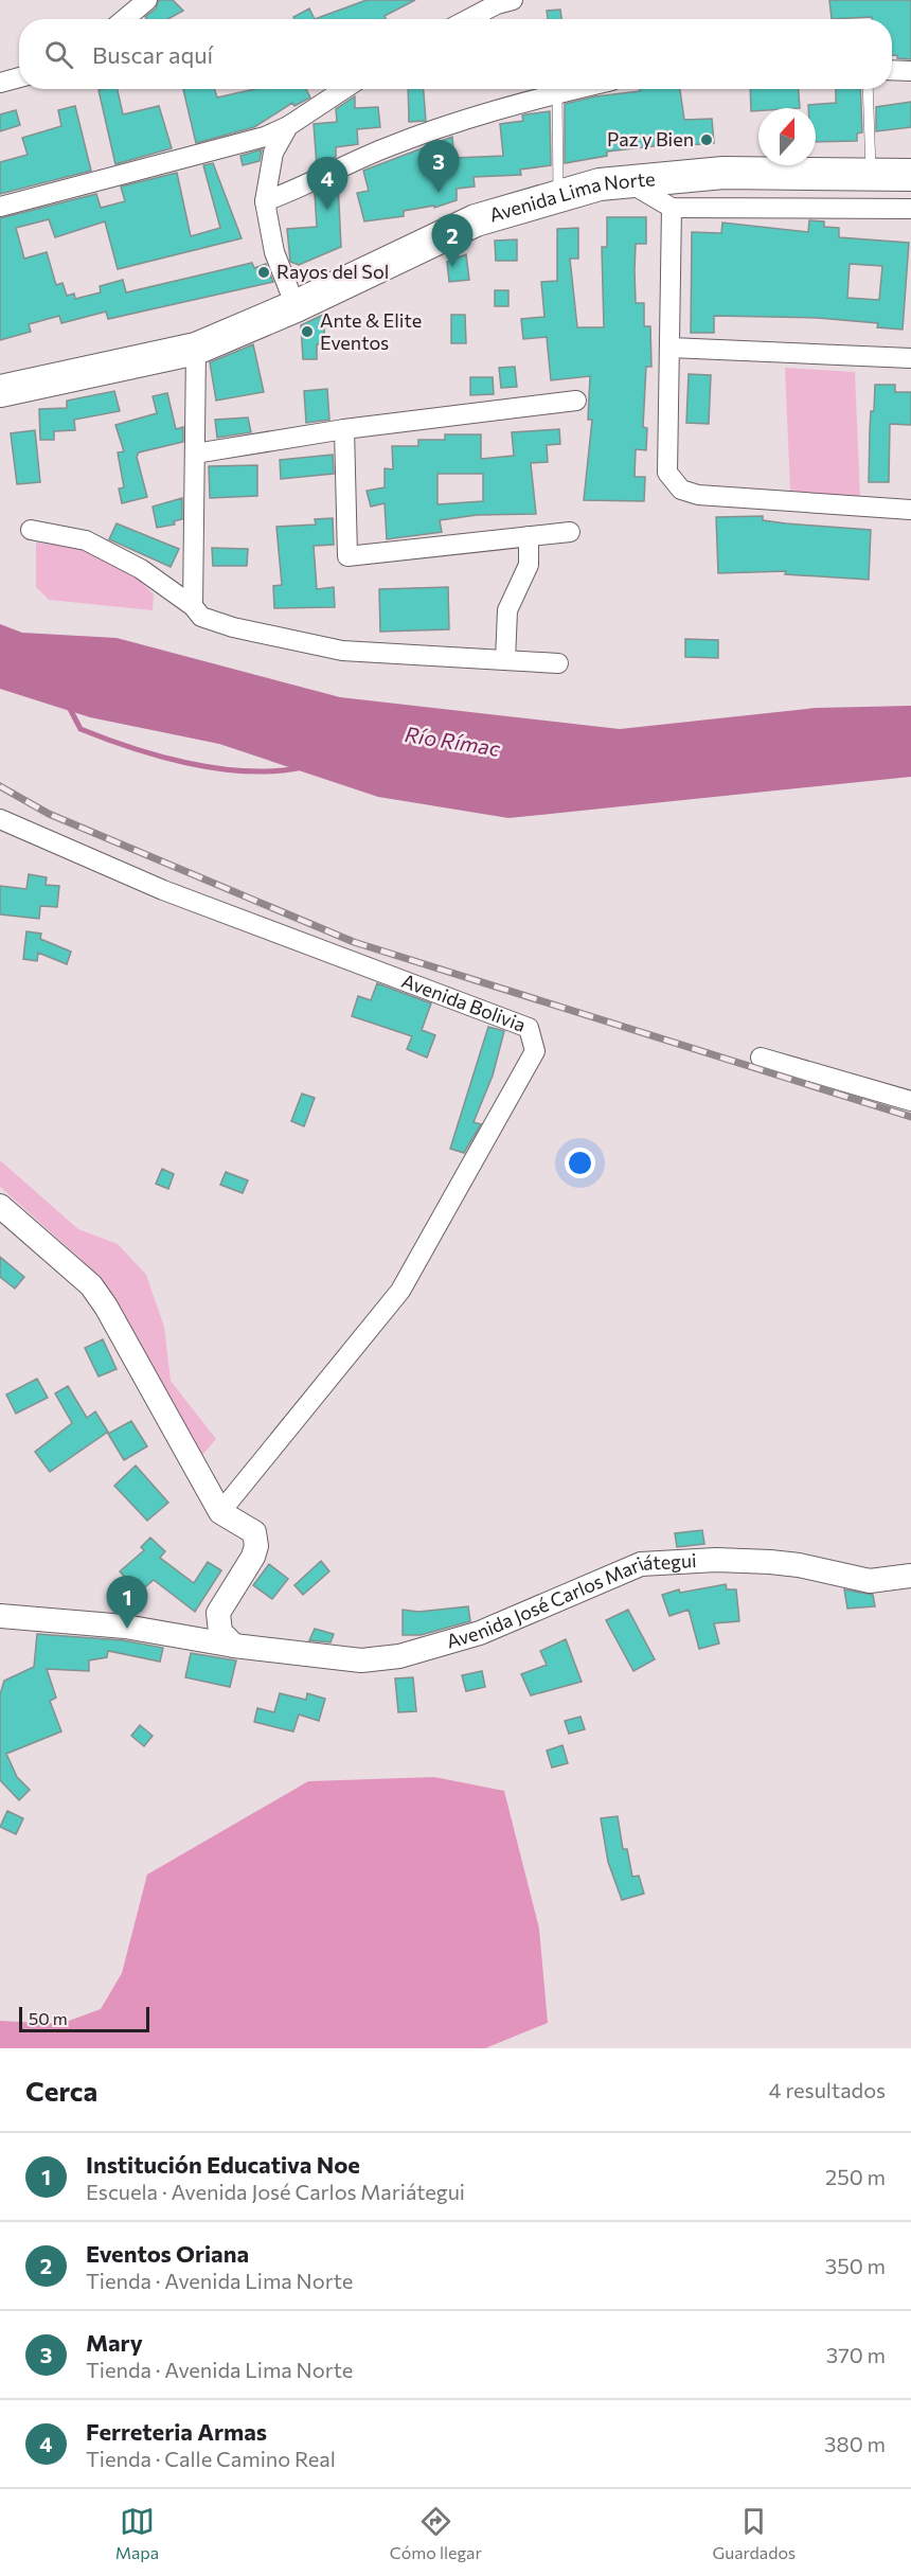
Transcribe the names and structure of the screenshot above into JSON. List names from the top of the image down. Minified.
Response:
{"streets":{"highway":["Avenida Lima Norte"],"street":["Avenida Bolivia","Avenida José Carlos Mariátegui"]},"water":["Río Rímac"],"places":["Paz y Bien","Rayos del Sol","Ante & Elite Eventos"],"scale_bar":"50 m","north":"top","page":{"search":"Buscar aquí","pins":["3","4","2","1"],"scale":"50 m","heading":["Cerca","4 resultados"],"list":[{"mark":"1","name":"Institución Educativa Noe","note":"Escuela · Avenida José Carlos Mariátegui","value":"250 m"},{"mark":"2","name":"Eventos Oriana","note":"Tienda · Avenida Lima Norte","value":"350 m"},{"mark":"3","name":"Mary","note":"Tienda · Avenida Lima Norte","value":"370 m"},{"mark":"4","name":"Ferreteria Armas","note":"Tienda · Calle Camino Real","value":"380 m"}],"nav":["Mapa","Cómo llegar","Guardados"]}}
